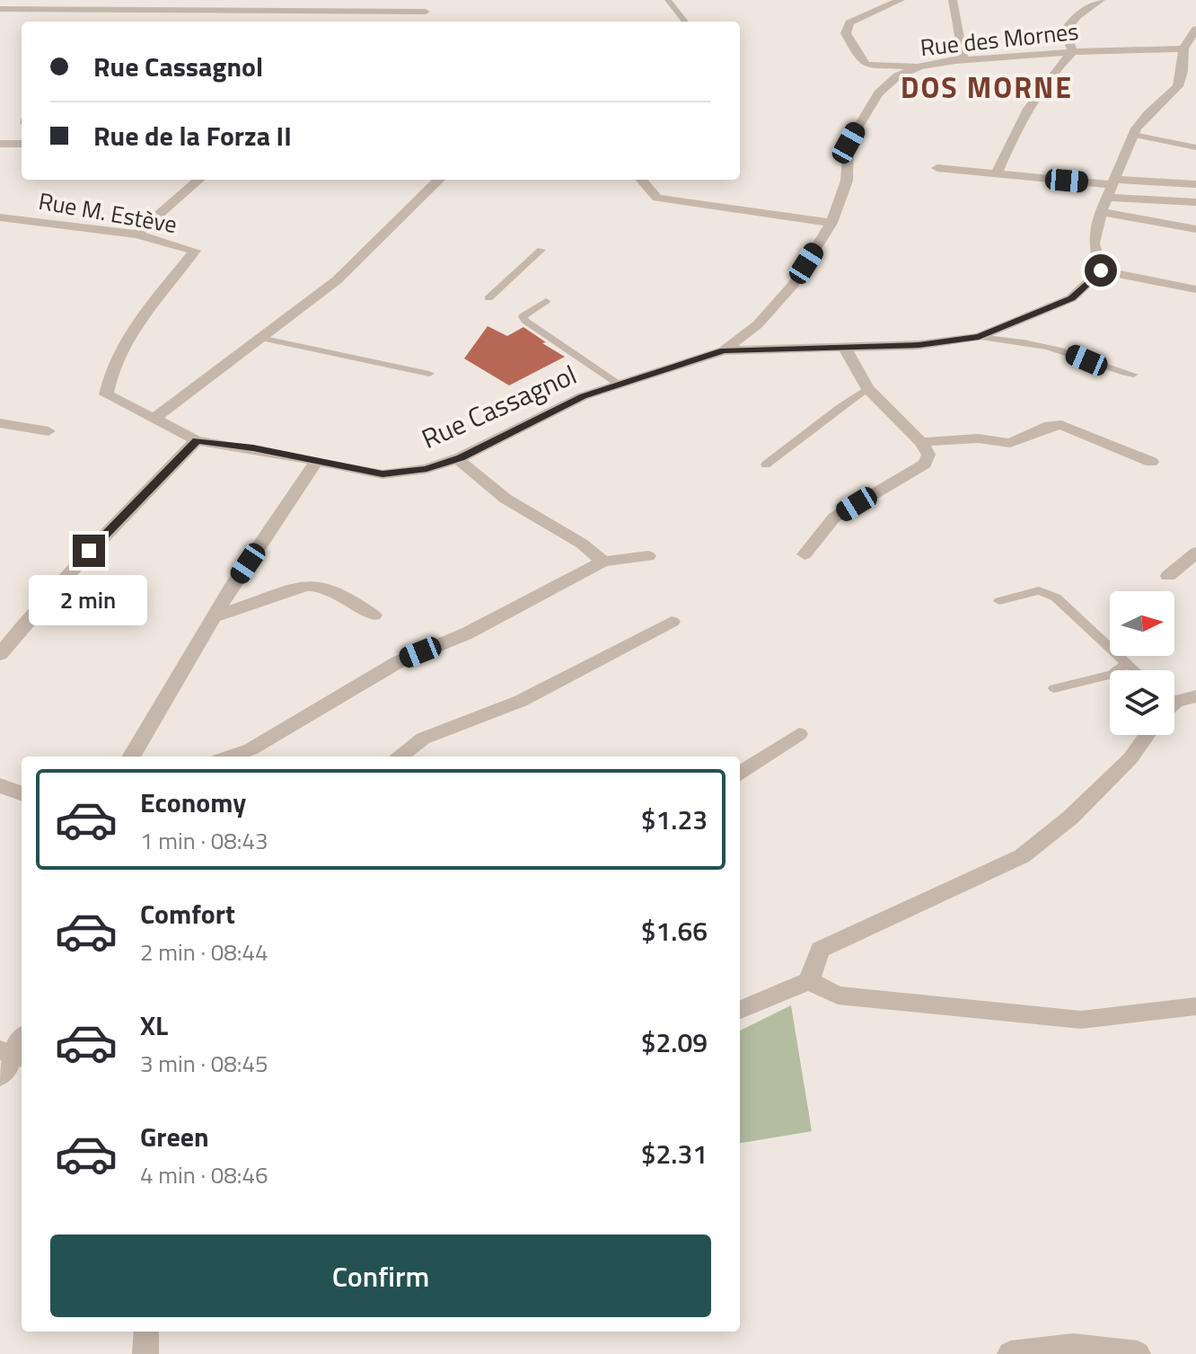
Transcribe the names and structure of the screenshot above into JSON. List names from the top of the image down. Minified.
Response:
{"streets":{"street":["Rue des Mornes","Rue M. Estève","Rue Cassagnol"]},"crossings":[["Rue des Mornes","Rue Cassagnol"],["Rue M. Estève","Rue Cassagnol"]],"districts":["DOS MORNE"],"north":"right","page":{"banner":["Rue Cassagnol","Rue de la Forza II"],"bubble":"2 min","list":[{"name":"Economy","note":"1 min · 08:43","value":"$1.23"},{"name":"Comfort","note":"2 min · 08:44","value":"$1.66"},{"name":"XL","note":"3 min · 08:45","value":"$2.09"},{"name":"Green","note":"4 min · 08:46","value":"$2.31"}],"buttons":"Confirm"}}
